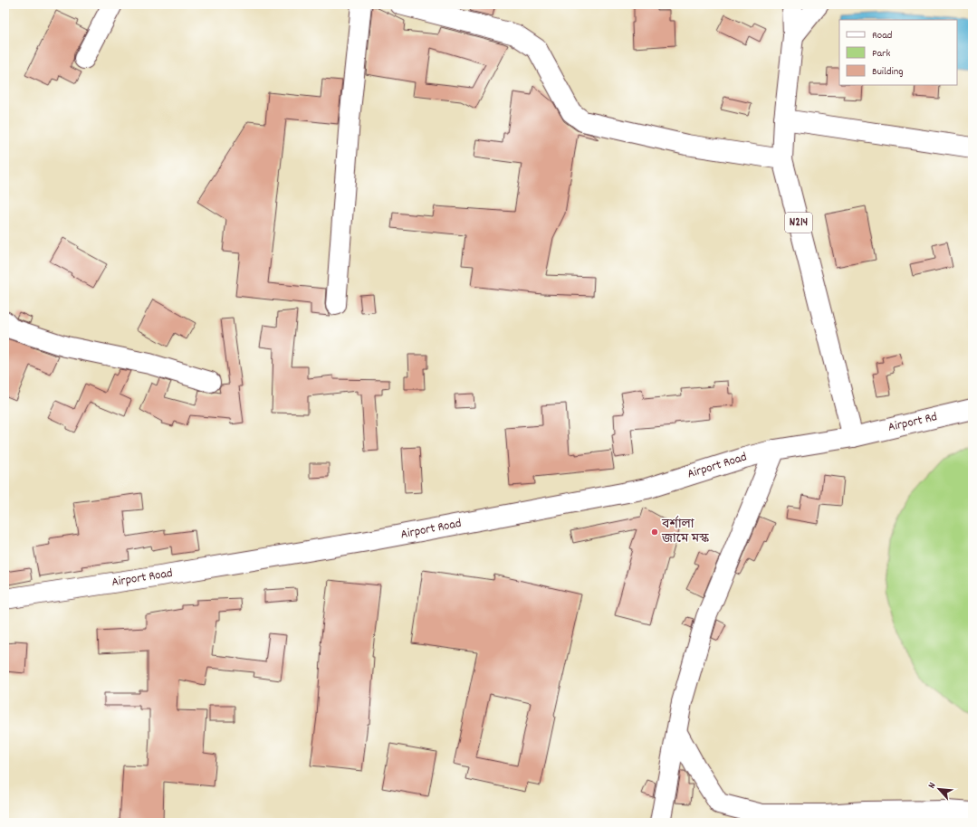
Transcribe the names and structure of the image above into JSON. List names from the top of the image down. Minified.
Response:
{"streets":{"main road":["N214","Airport Rd","Airport Road"]},"crossings":[["N214","Airport Rd"],["N214","Airport Road"],["Airport Rd","Airport Road"]],"places":["বর্শালা জামে মস্ক"],"legend":["Road","Park","Building"],"north":"top left"}
